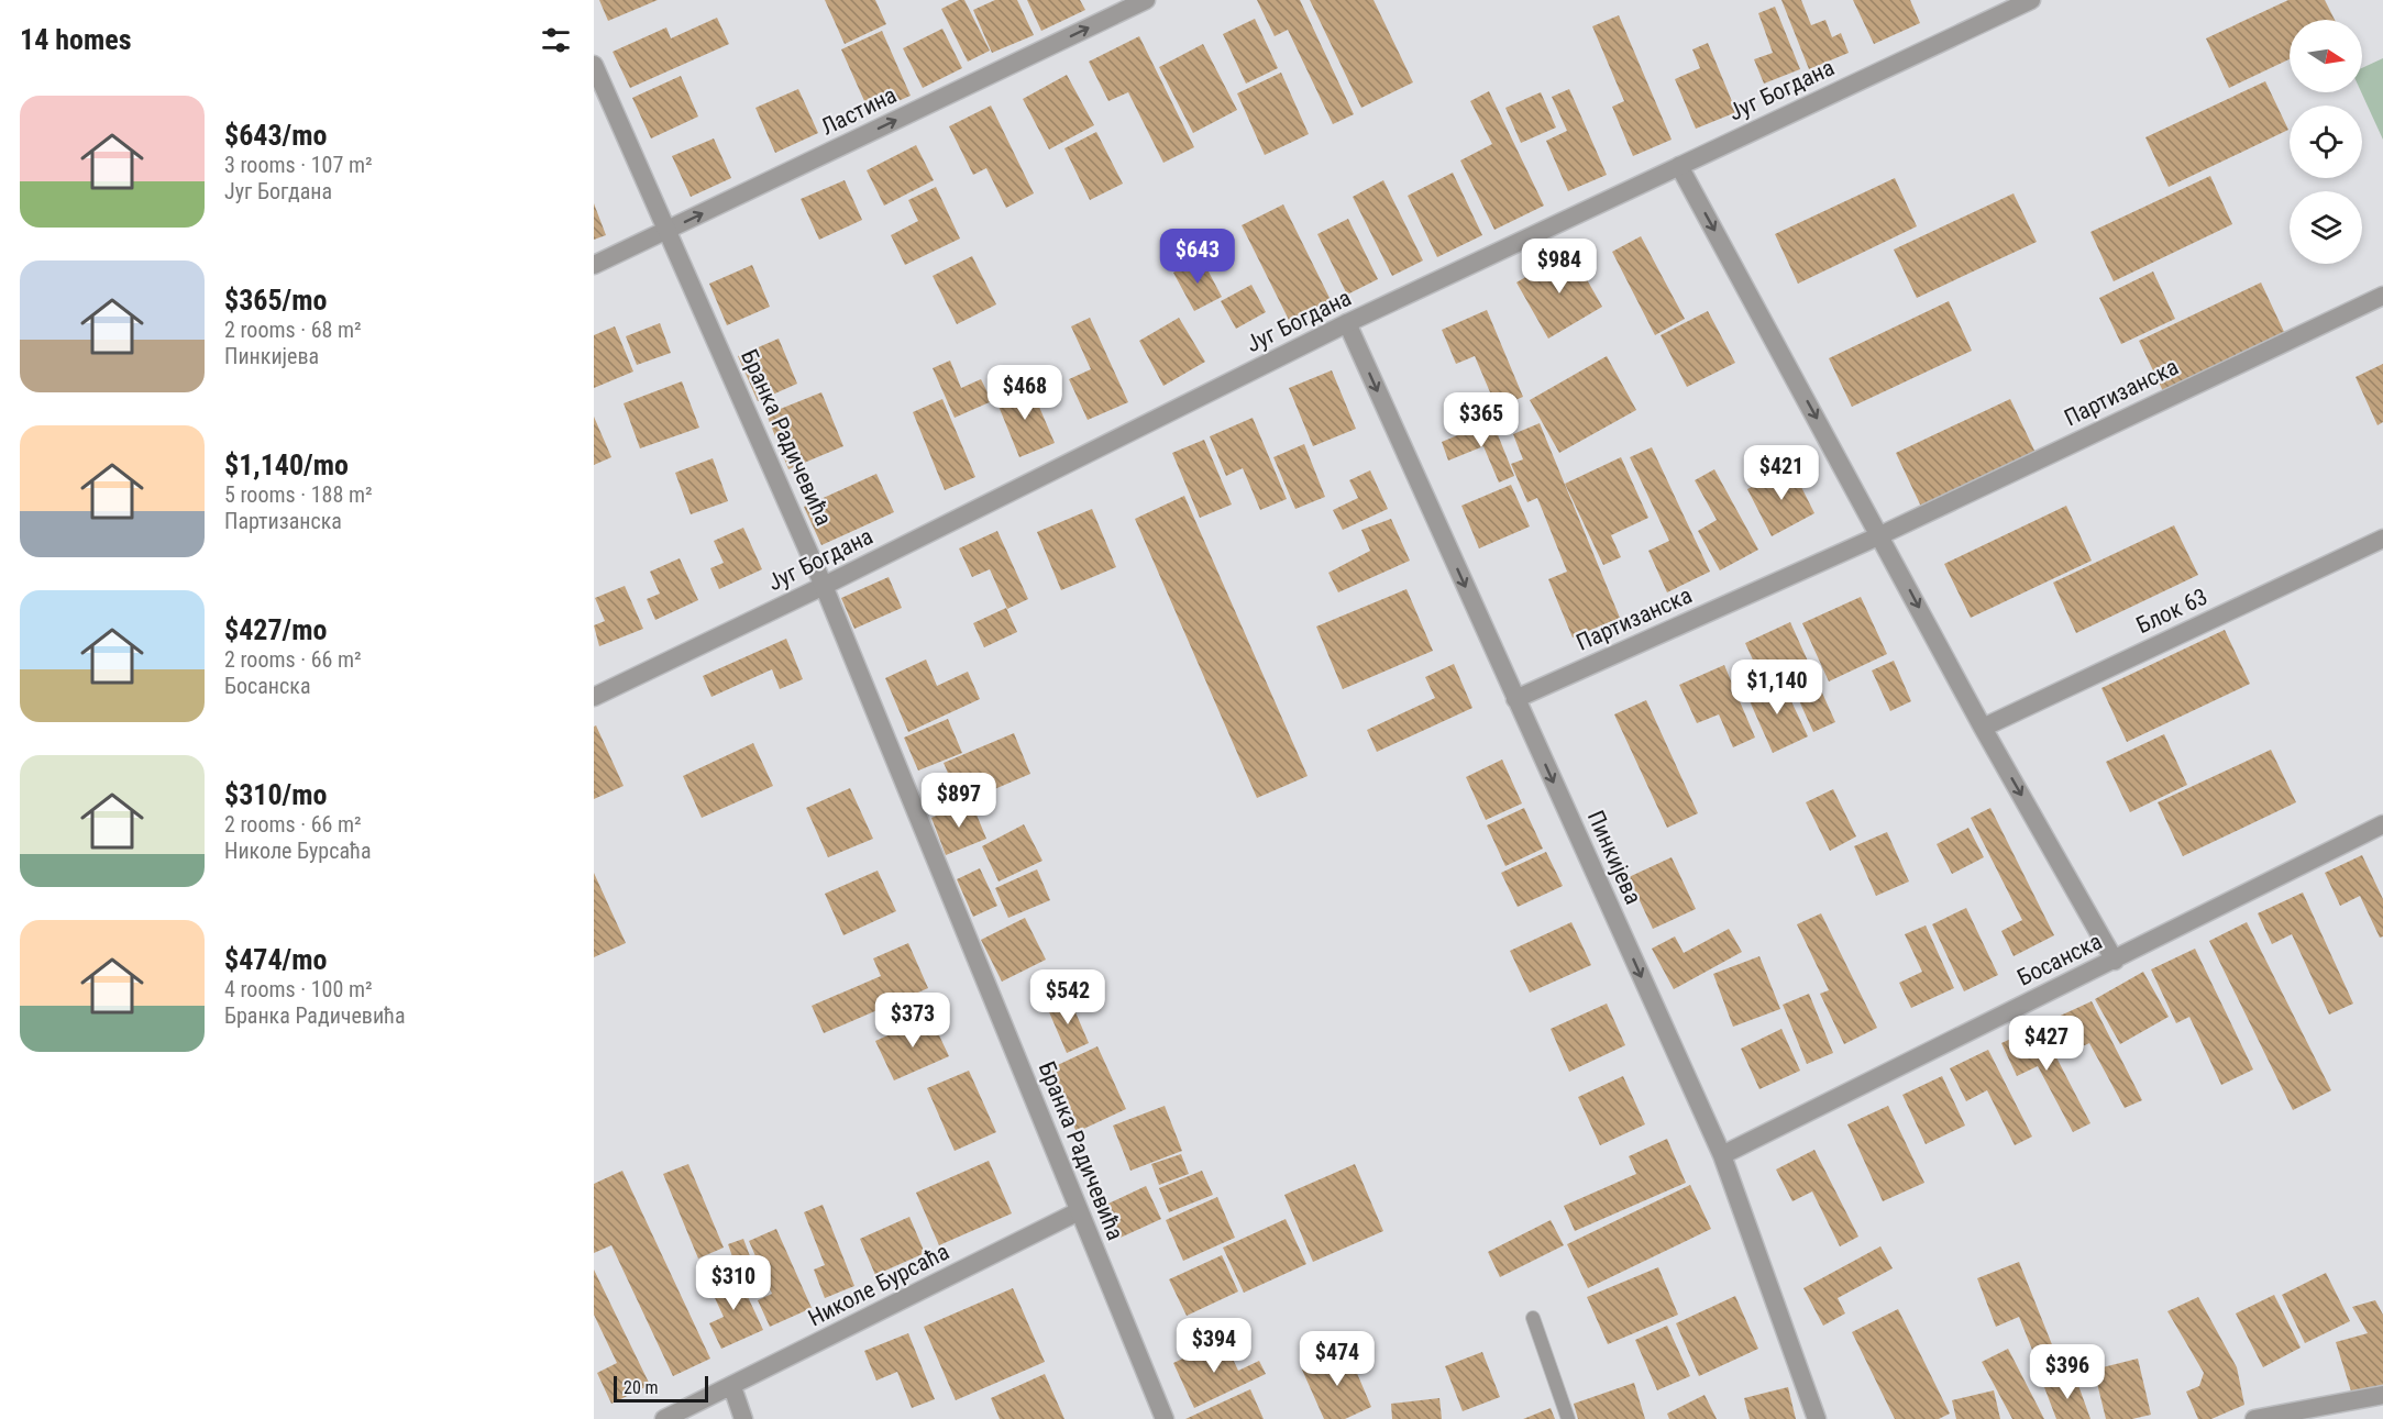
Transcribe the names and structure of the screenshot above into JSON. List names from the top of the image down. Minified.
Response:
{"streets":{"street":["Југ Богдана","Ластина","Партизанска","Бранка Радичевића","Блок 63","Пинкијева","Босанска","Николе Бурсаћа"]},"crossings":[["Југ Богдана","Бранка Радичевића"],["Југ Богдана","Пинкијева"],["Ластина","Бранка Радичевића"],["Партизанска","Пинкијева"],["Бранка Радичевића","Николе Бурсаћа"],["Пинкијева","Босанска"]],"one_way":["Ластина","Пинкијева"],"scale_bar":"20 m","north":"right","page":{"heading":"14 homes","list":[{"name":"$643/mo","note":"3 rooms · 107 m² · Југ Богдана"},{"name":"$365/mo","note":"2 rooms · 68 m² · Пинкијева"},{"name":"$1,140/mo","note":"5 rooms · 188 m² · Партизанска"},{"name":"$427/mo","note":"2 rooms · 66 m² · Босанска"},{"name":"$310/mo","note":"2 rooms · 66 m² · Николе Бурсаћа"},{"name":"$474/mo","note":"4 rooms · 100 m² · Бранка Радичевића"}],"price":["$643","$984","$468","$365","$421","$1,140","$897","$542","$373","$427","$310","$394","$474","$396"],"scale":"20 m"}}
